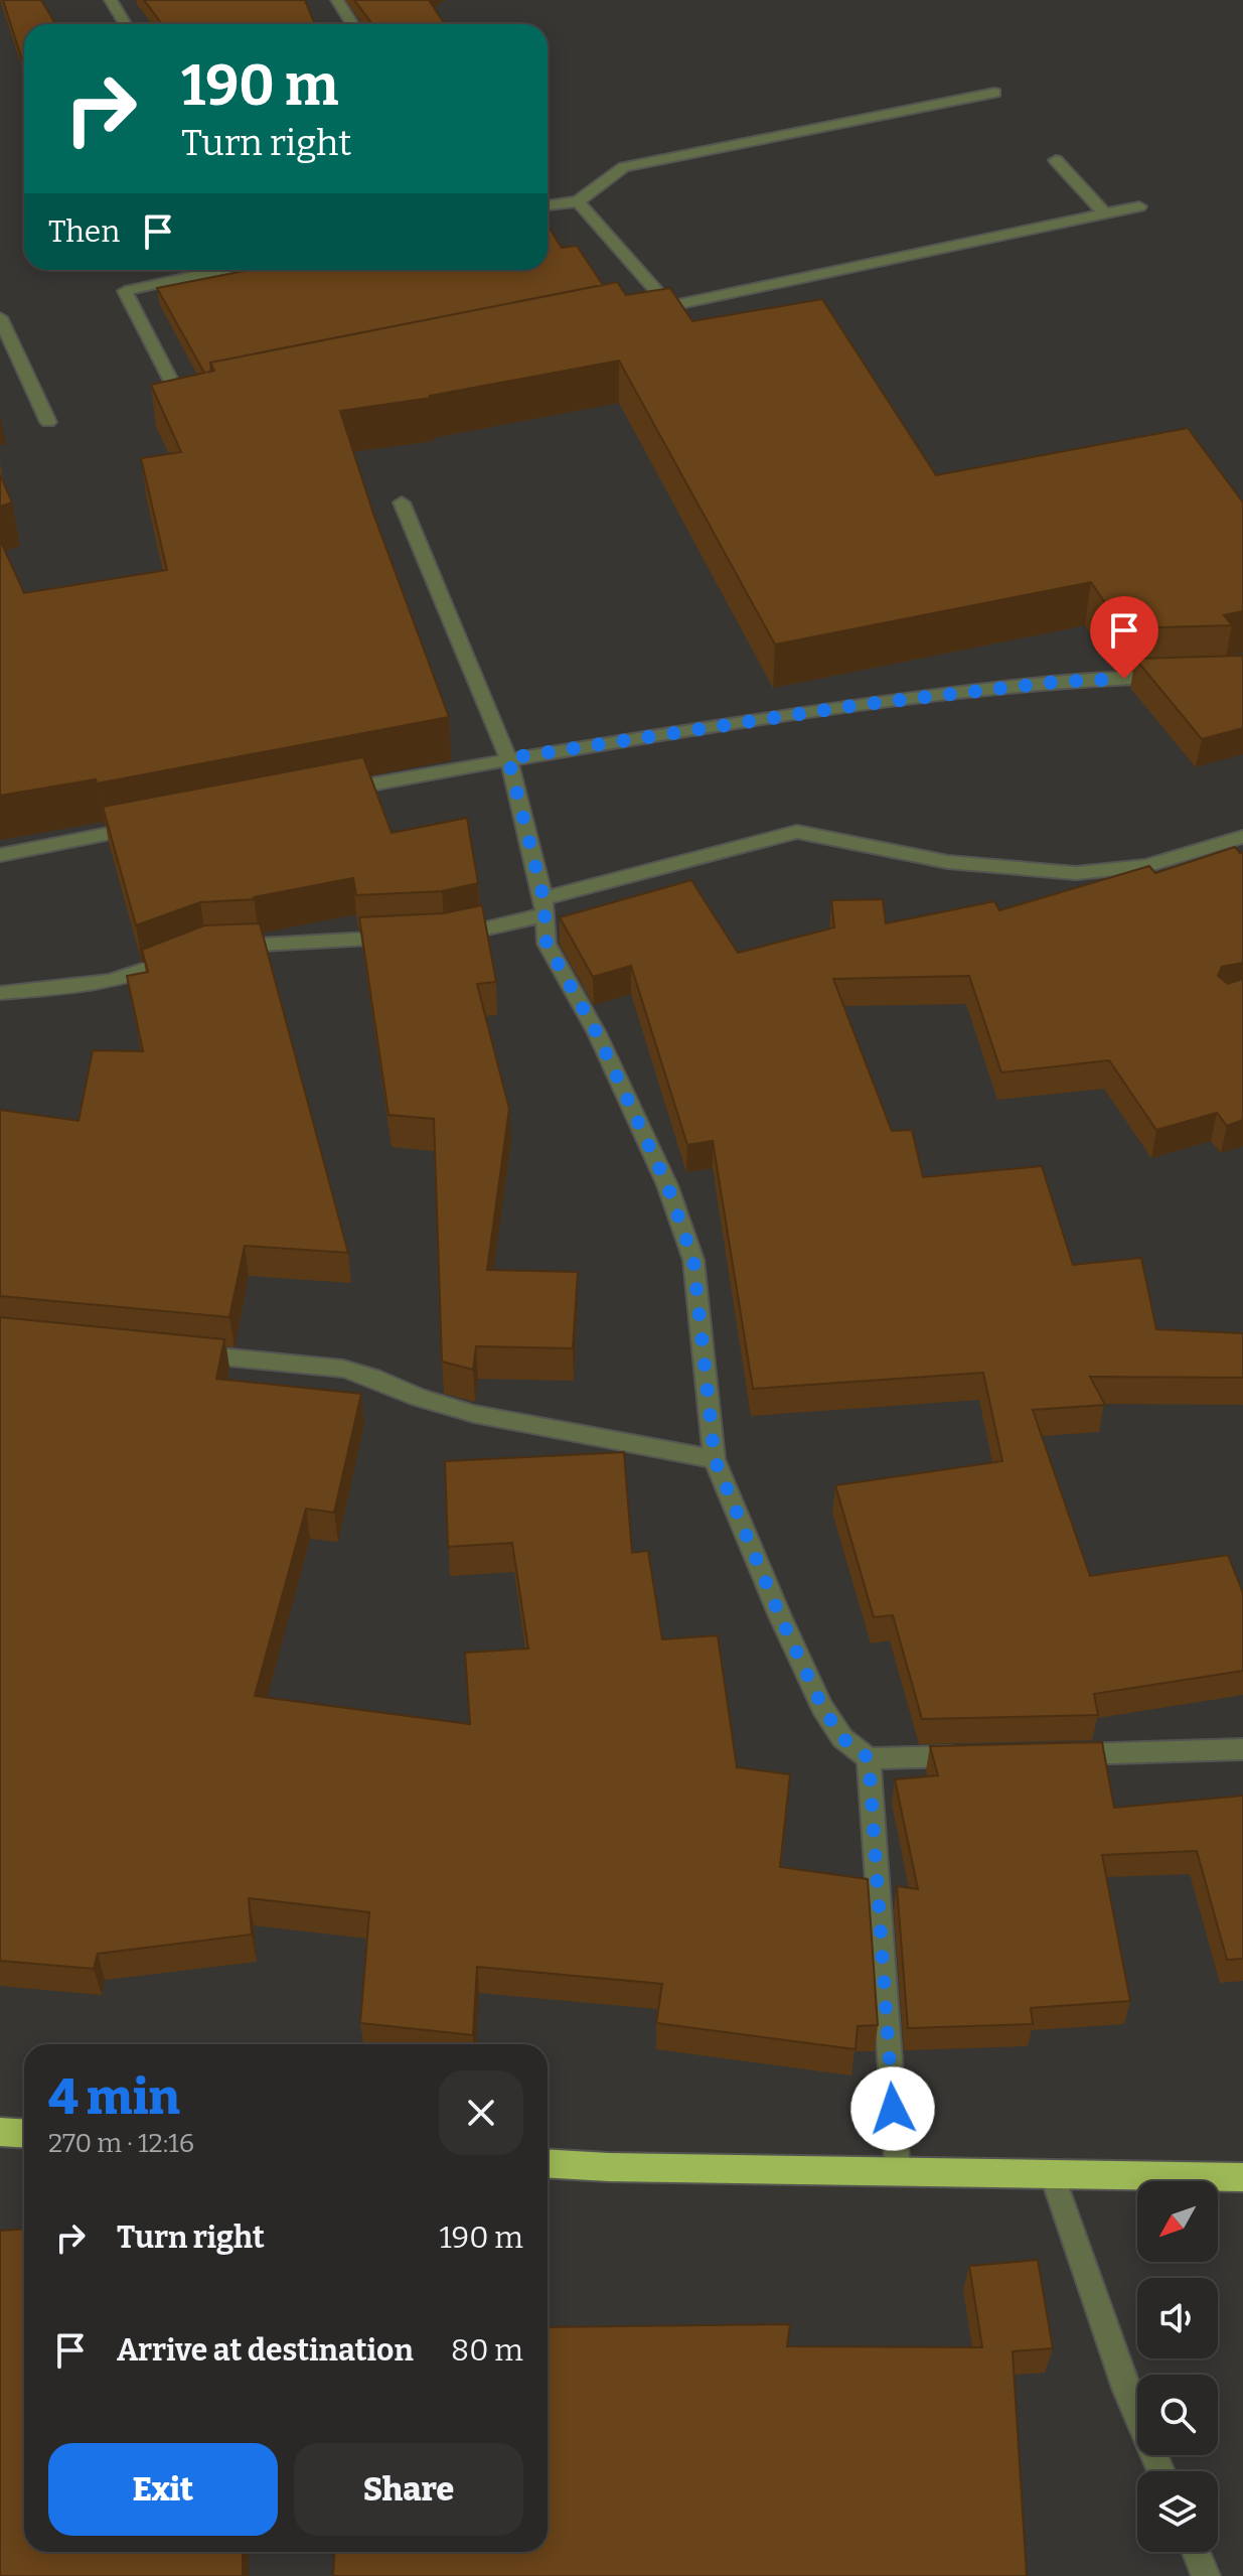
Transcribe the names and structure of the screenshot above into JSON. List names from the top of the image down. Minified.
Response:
{"north":"bottom left","page":{"turn":["190 m","Turn right"],"then":"Then","heading":["4 min","270 m · 12:16"],"list":[{"name":"Turn right","value":"190 m"},{"name":"Arrive at destination","value":"80 m"}],"buttons":["Exit","Share"]}}
